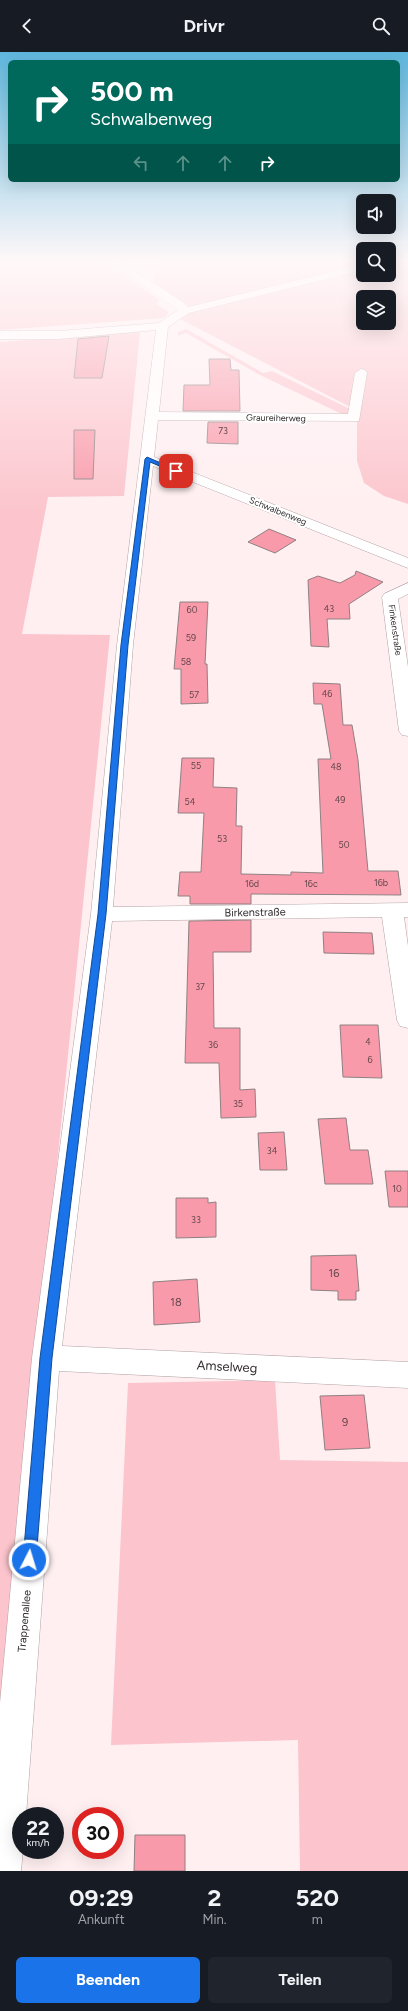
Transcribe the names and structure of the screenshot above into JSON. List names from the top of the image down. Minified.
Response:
{"streets":{"street":["Graureiherweg","Schwalbenweg","Finkenstraße","Birkenstraße","Amselweg","Trappenallee"]},"crossings":[["Graureiherweg","Trappenallee"],["Schwalbenweg","Trappenallee"],["Birkenstraße","Trappenallee"],["Amselweg","Trappenallee"]],"house_numbers":["73","43","60","59","58","46","57","55","48","49","54","53","50","16b","16d","16c","37","4","36","6","35","34","10","33","16","18","9"],"page":{"header":"Drivr","turn":["500 m","Schwalbenweg"],"speed":"22 km/h","limit":"30","eta":["09:29","Ankunft","2","Min.","520","m"],"buttons":["Beenden","Teilen"]}}
